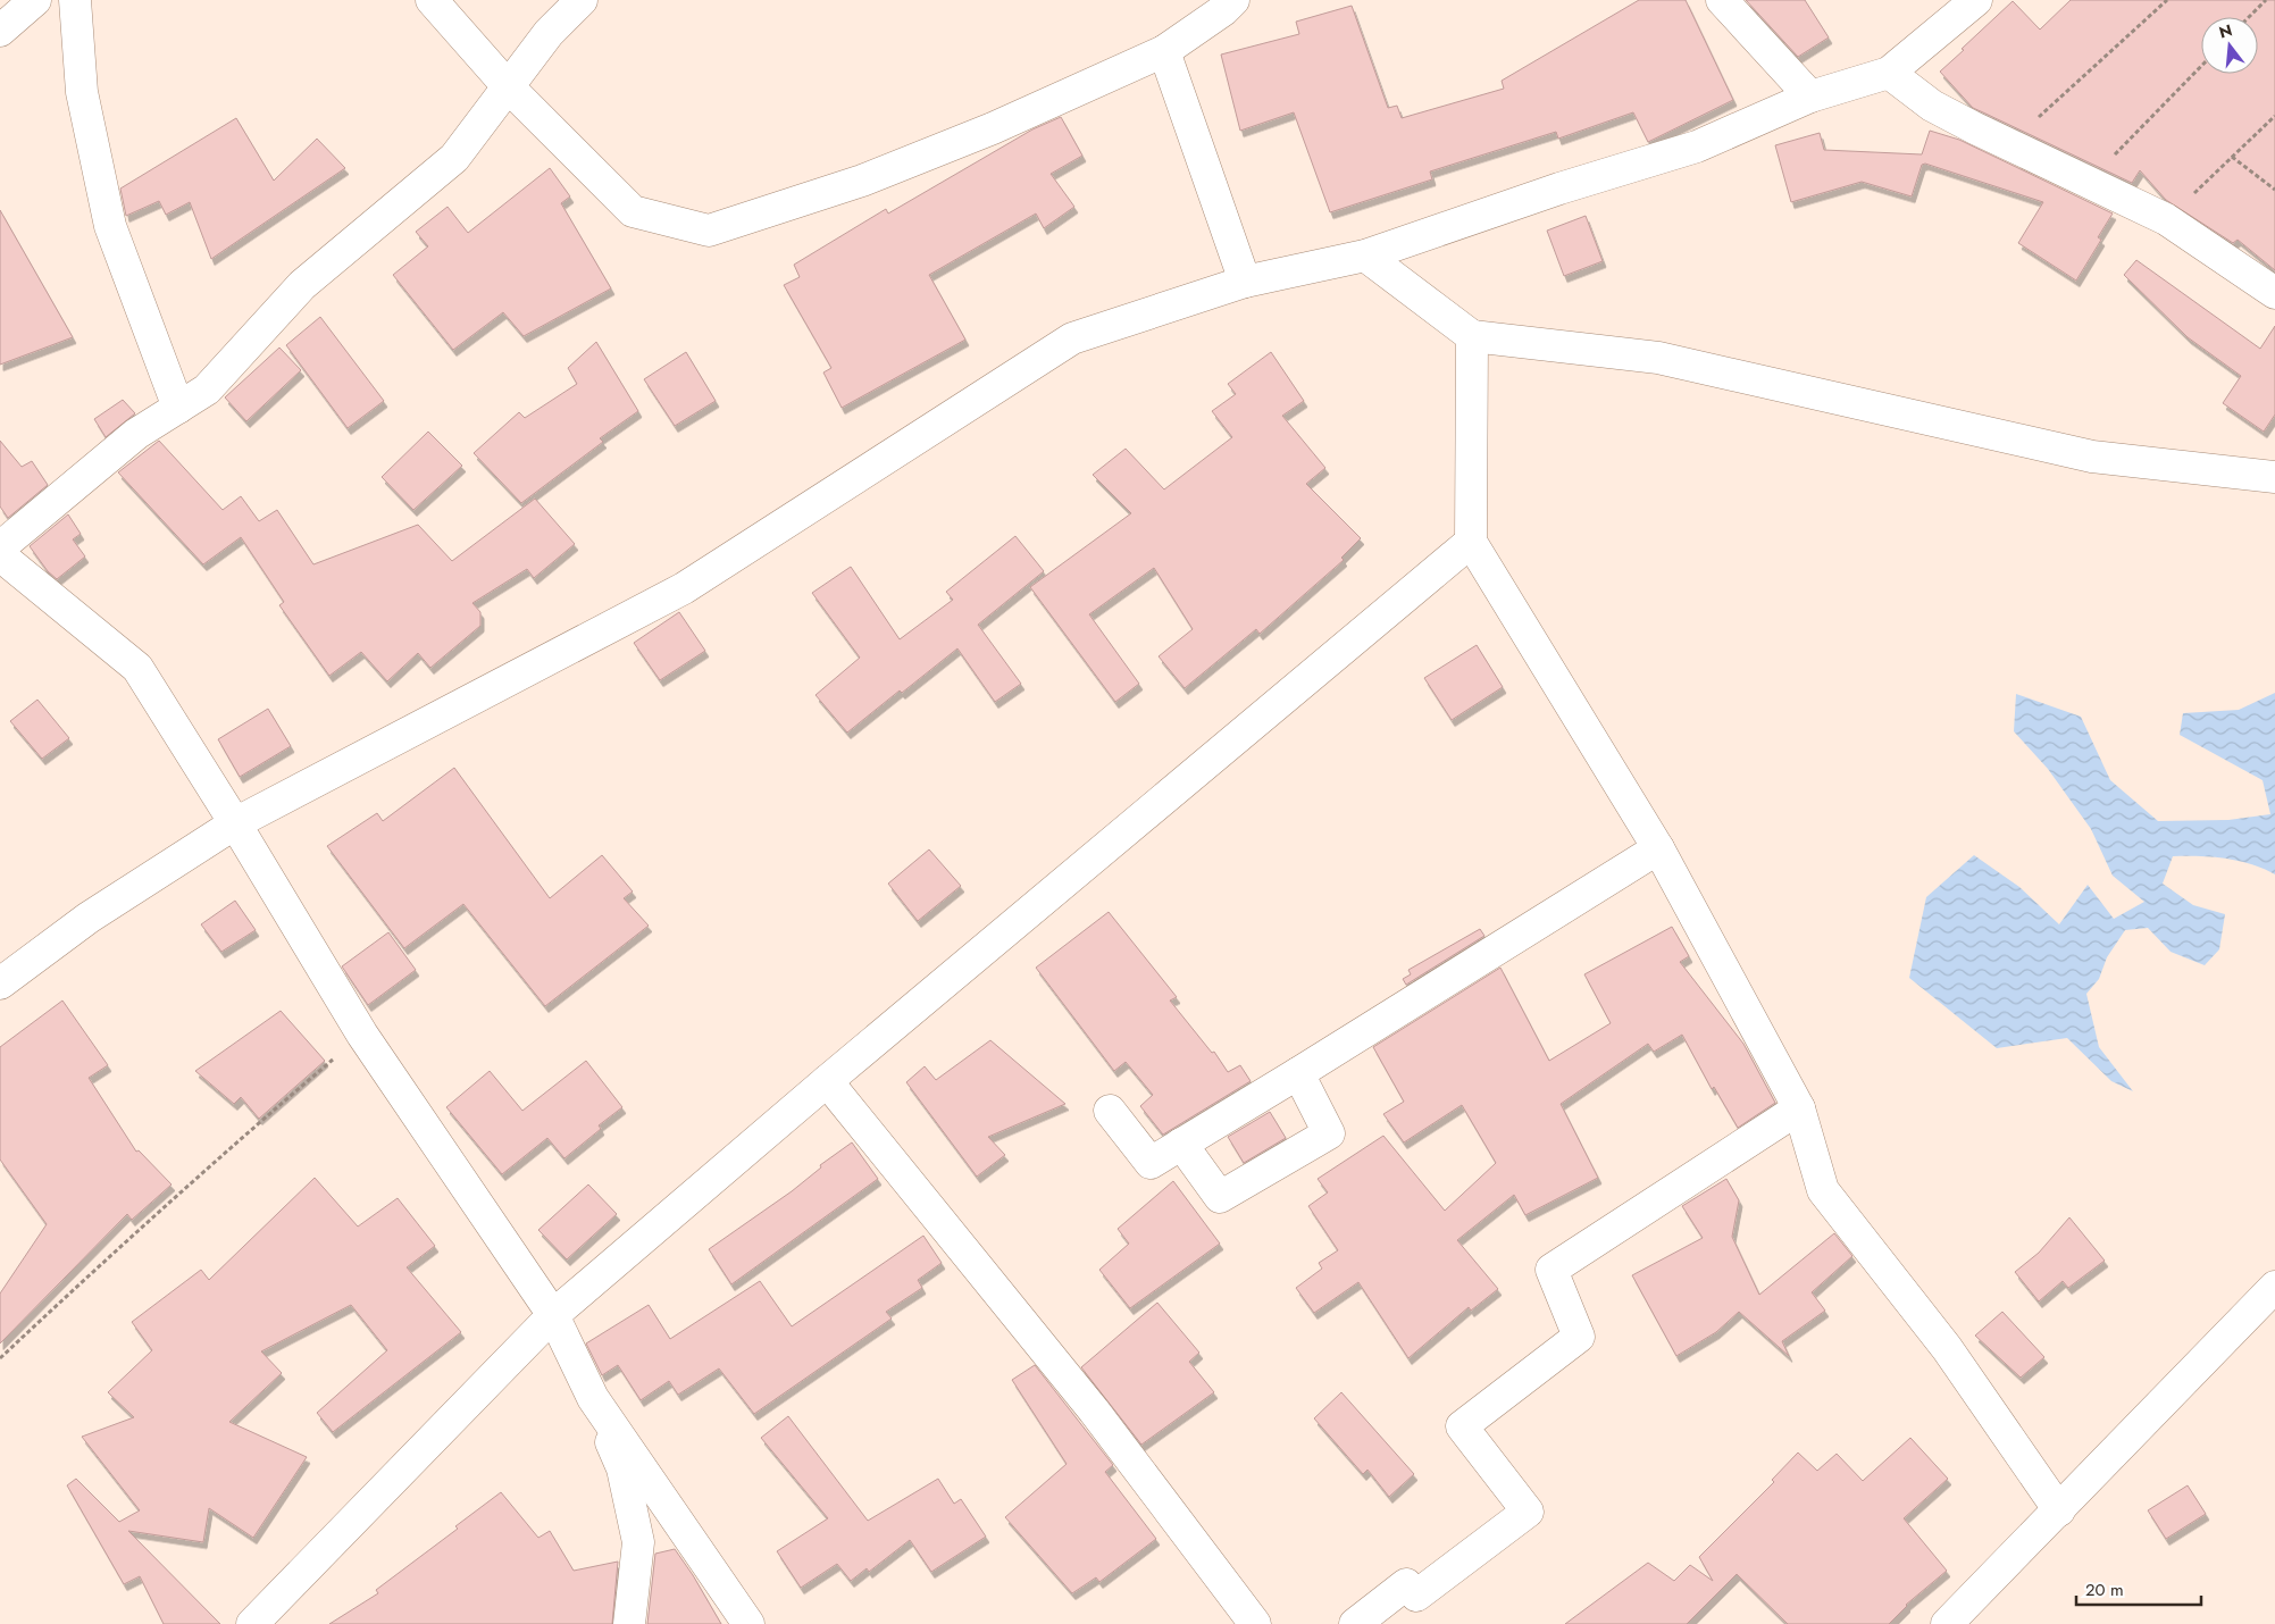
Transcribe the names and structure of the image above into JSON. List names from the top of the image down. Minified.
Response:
{"scale_bar":"20 m","north":"top"}
